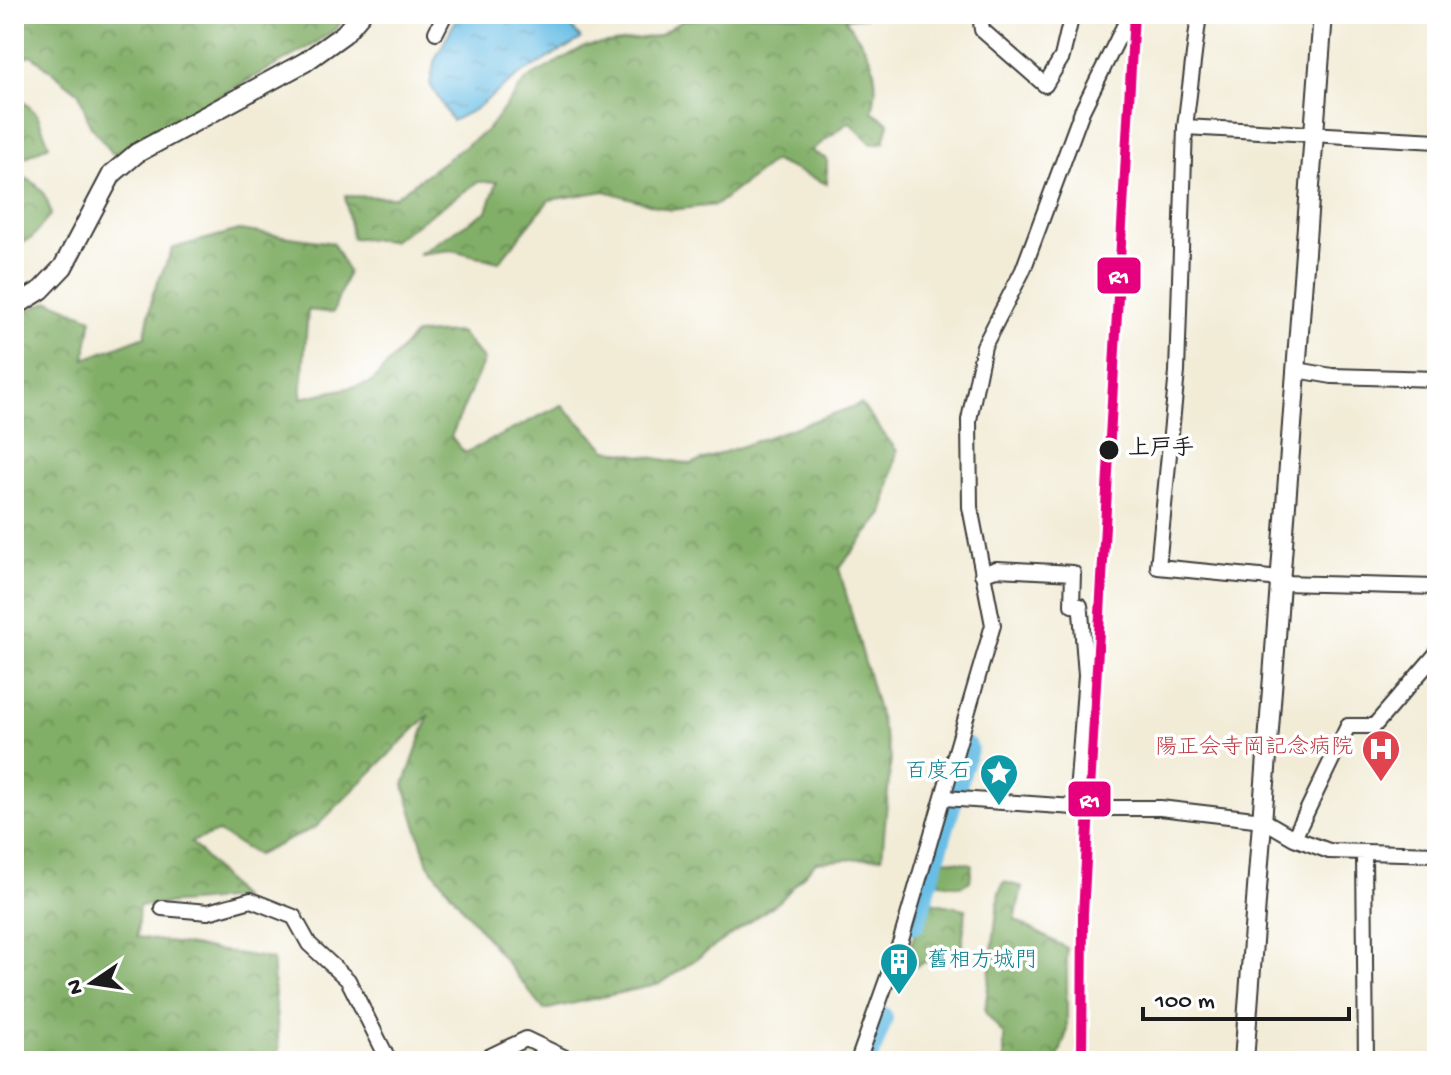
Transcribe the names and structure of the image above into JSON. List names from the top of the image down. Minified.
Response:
{"places":{"other":["上戸手"],"hospital":["陽正会寺岡記念病院"],"place":["百度石"],"building":["舊相方城門"]},"lines":["transit line R1"],"scale_bar":"100 m","north":"left"}
